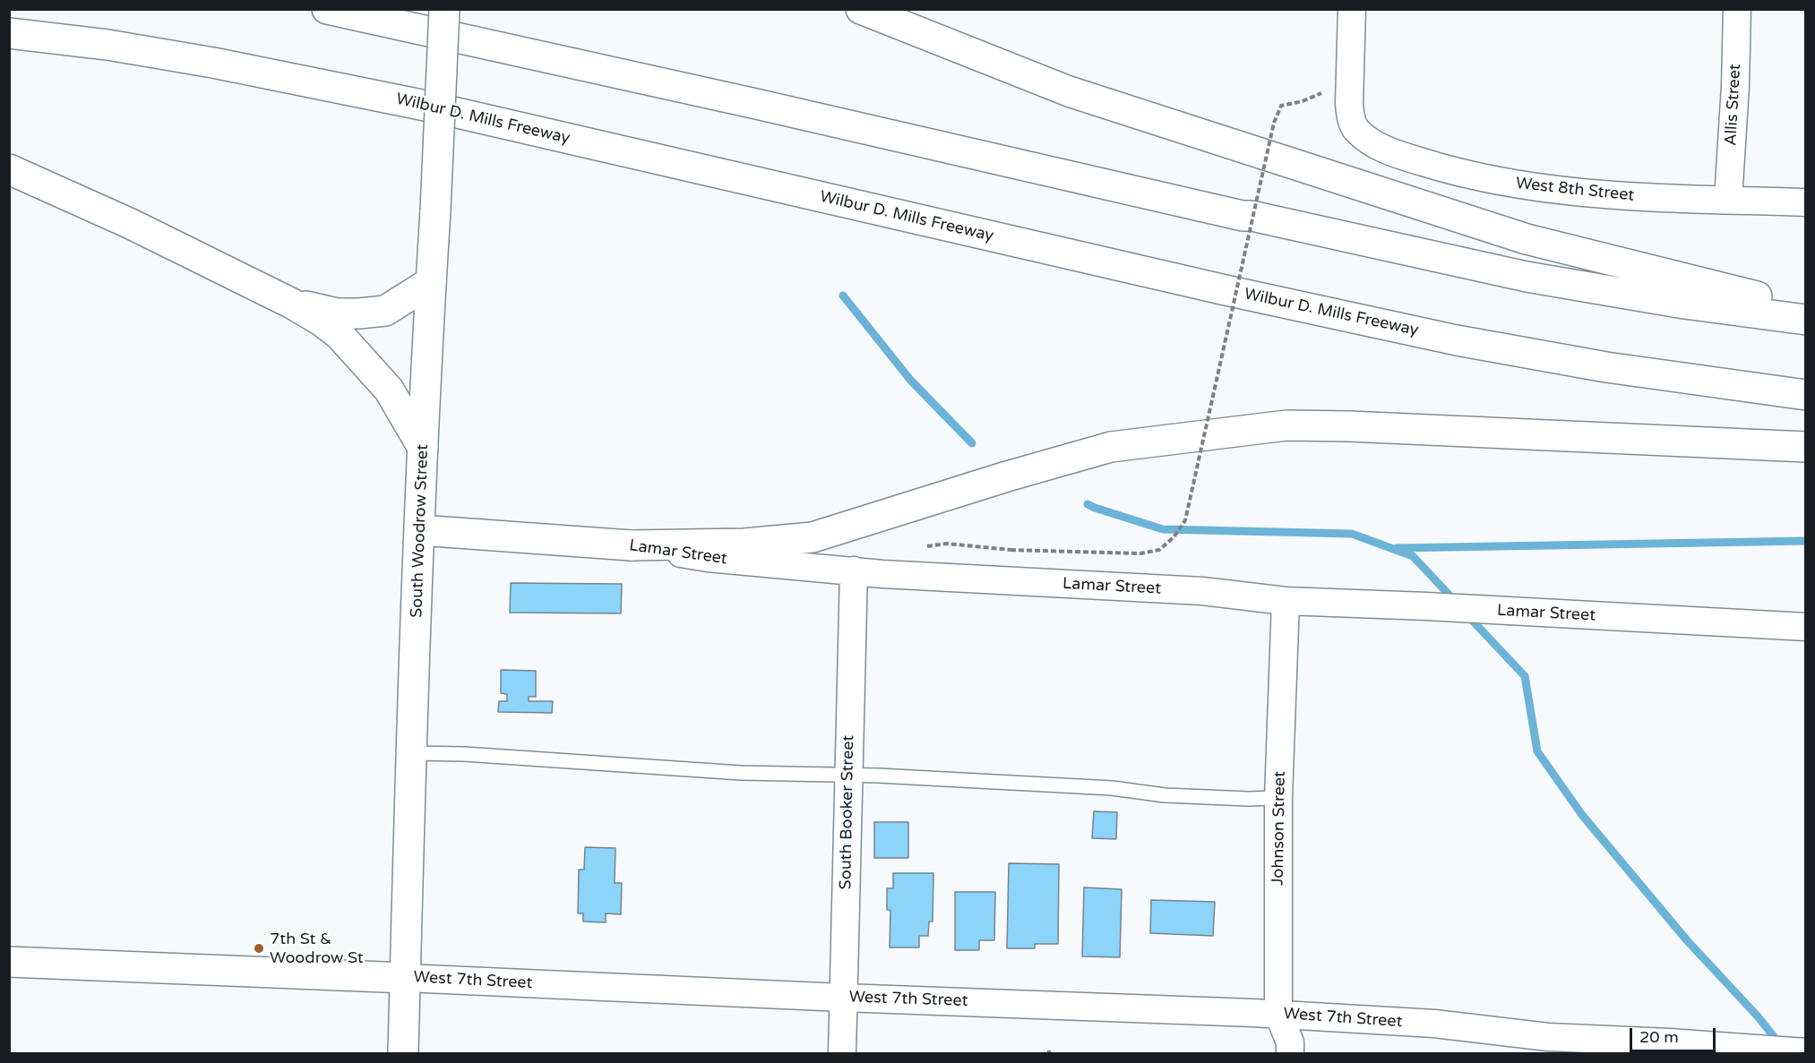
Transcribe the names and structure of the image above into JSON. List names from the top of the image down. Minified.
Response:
{"streets":{"main road":["Wilbur D. Mills Freeway","South Woodrow Street","Lamar Street","West 7th Street"],"street":["Allis Street","West 8th Street","South Booker Street","Johnson Street"]},"crossings":[["Allis Street","West 8th Street"],["South Woodrow Street","Lamar Street"],["South Woodrow Street","West 7th Street"],["Lamar Street","South Booker Street"],["Lamar Street","Johnson Street"],["South Booker Street","West 7th Street"],["Johnson Street","West 7th Street"]],"places":["7th St & Woodrow St"],"scale_bar":"20 m"}
